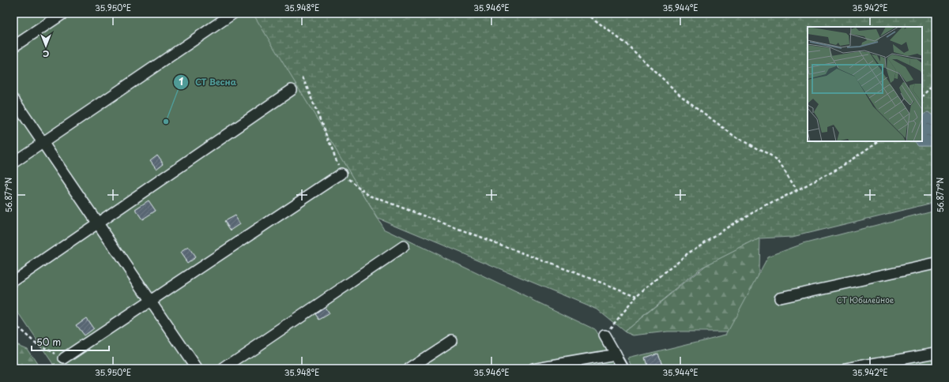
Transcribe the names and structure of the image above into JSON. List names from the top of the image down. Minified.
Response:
{"parks":["СТ Юбилейное"],"places":["СТ Весна"],"scale_bar":"50 m","north":"bottom","coordinates":["35.950°E","35.948°E","35.946°E","35.944°E","35.942°E","56.877°N"]}
